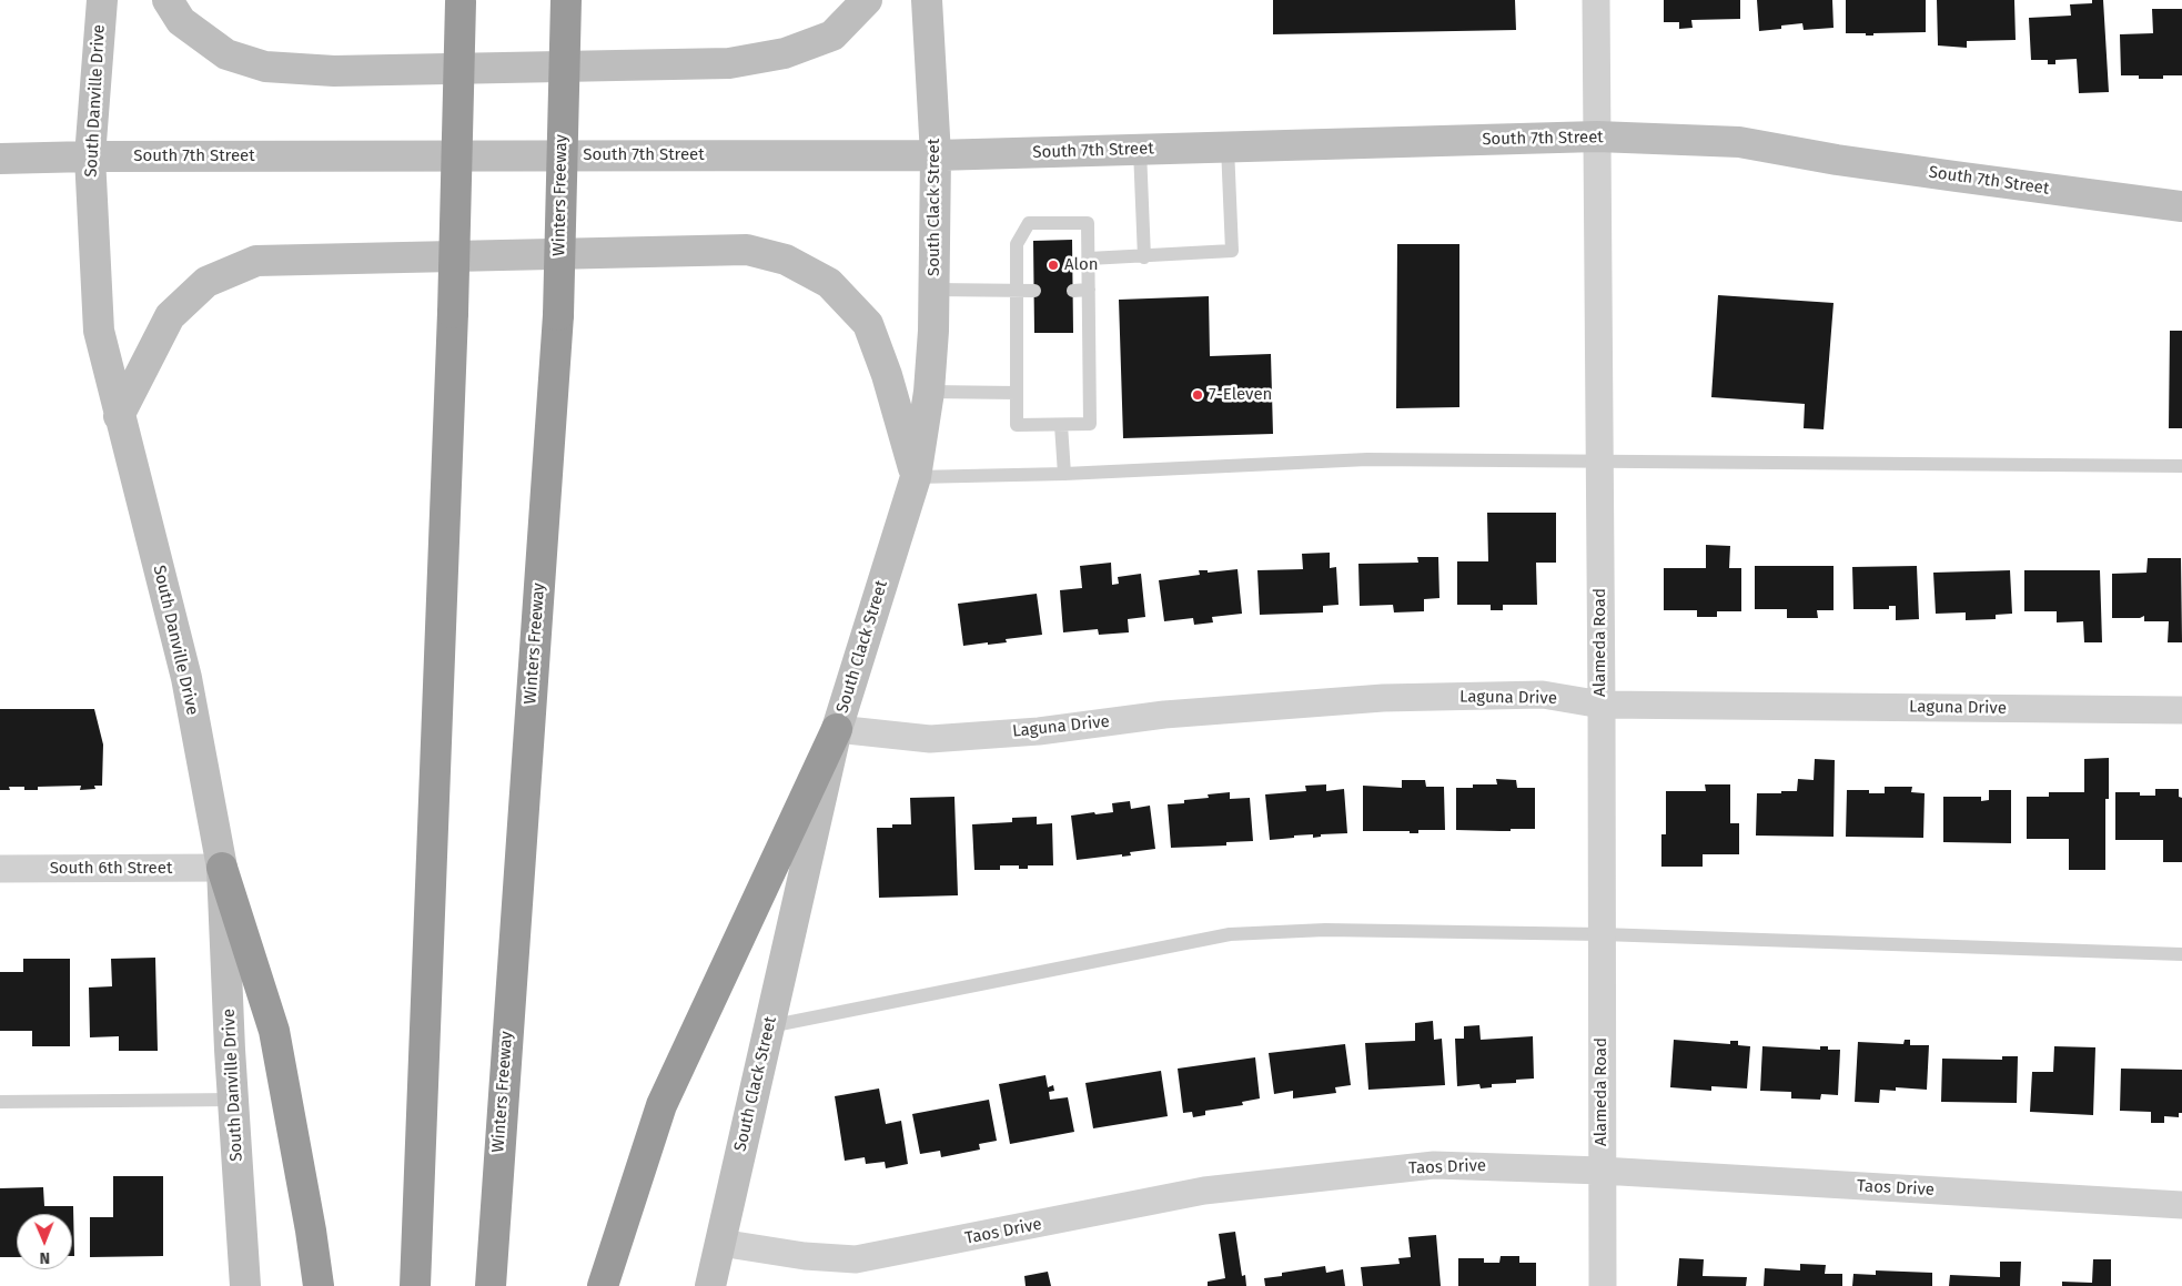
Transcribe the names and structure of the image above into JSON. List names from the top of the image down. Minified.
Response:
{"streets":{"highway":["Winters Freeway"],"main road":["South Danville Drive","South 7th Street","South Clack Street"],"street":["Alameda Road","Laguna Drive","South 6th Street","Taos Drive"]},"crossings":[["South Danville Drive","South 7th Street"],["South Danville Drive","South 6th Street"],["South 7th Street","South Clack Street"],["South 7th Street","Alameda Road"],["South Clack Street","Laguna Drive"],["South Clack Street","Taos Drive"],["Alameda Road","Laguna Drive"],["Alameda Road","Taos Drive"]],"places":["Alon","7-Eleven"],"north":"bottom"}
